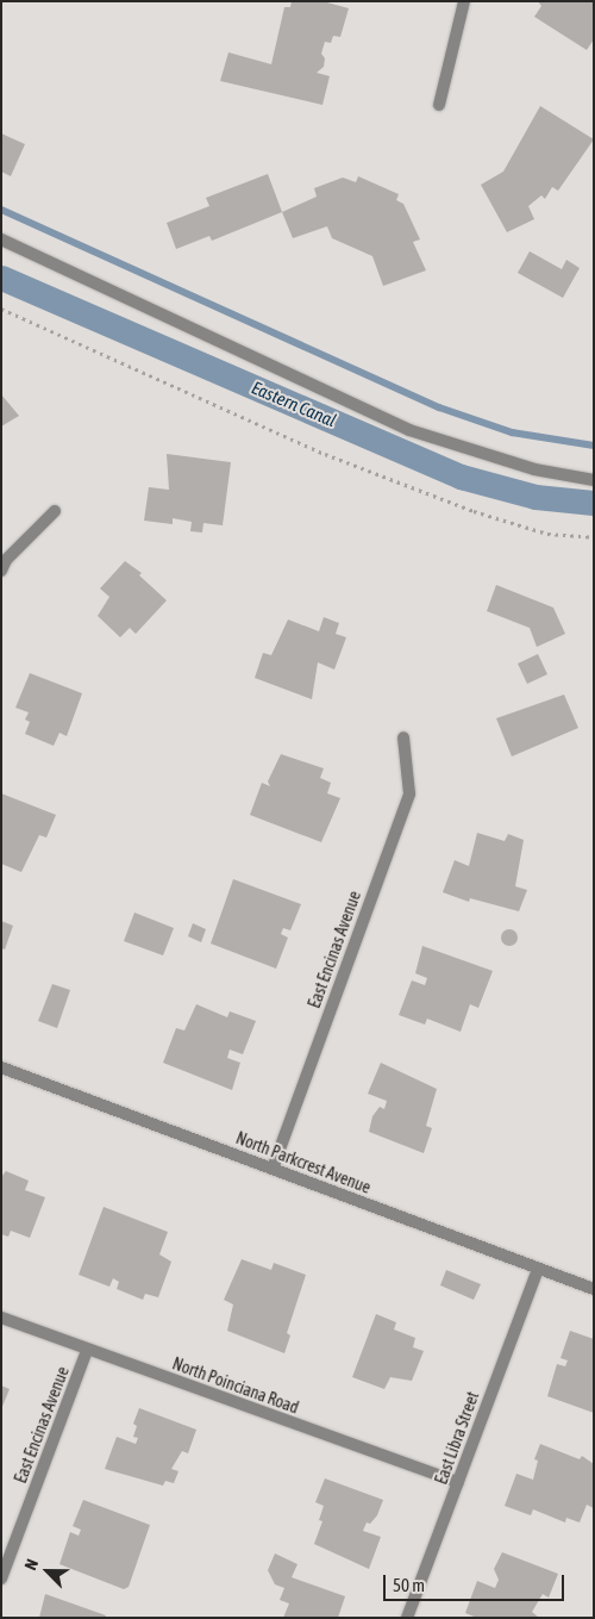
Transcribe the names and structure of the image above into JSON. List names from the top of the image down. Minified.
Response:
{"streets":{"street":["East Encinas Avenue","North Parkcrest Avenue","North Poinciana Road","East Libra Street"]},"crossings":[["East Encinas Avenue","North Parkcrest Avenue"],["East Encinas Avenue","North Poinciana Road"],["North Parkcrest Avenue","East Libra Street"],["North Poinciana Road","East Libra Street"]],"water":["Eastern Canal"],"scale_bar":"50 m","north":"top left"}
